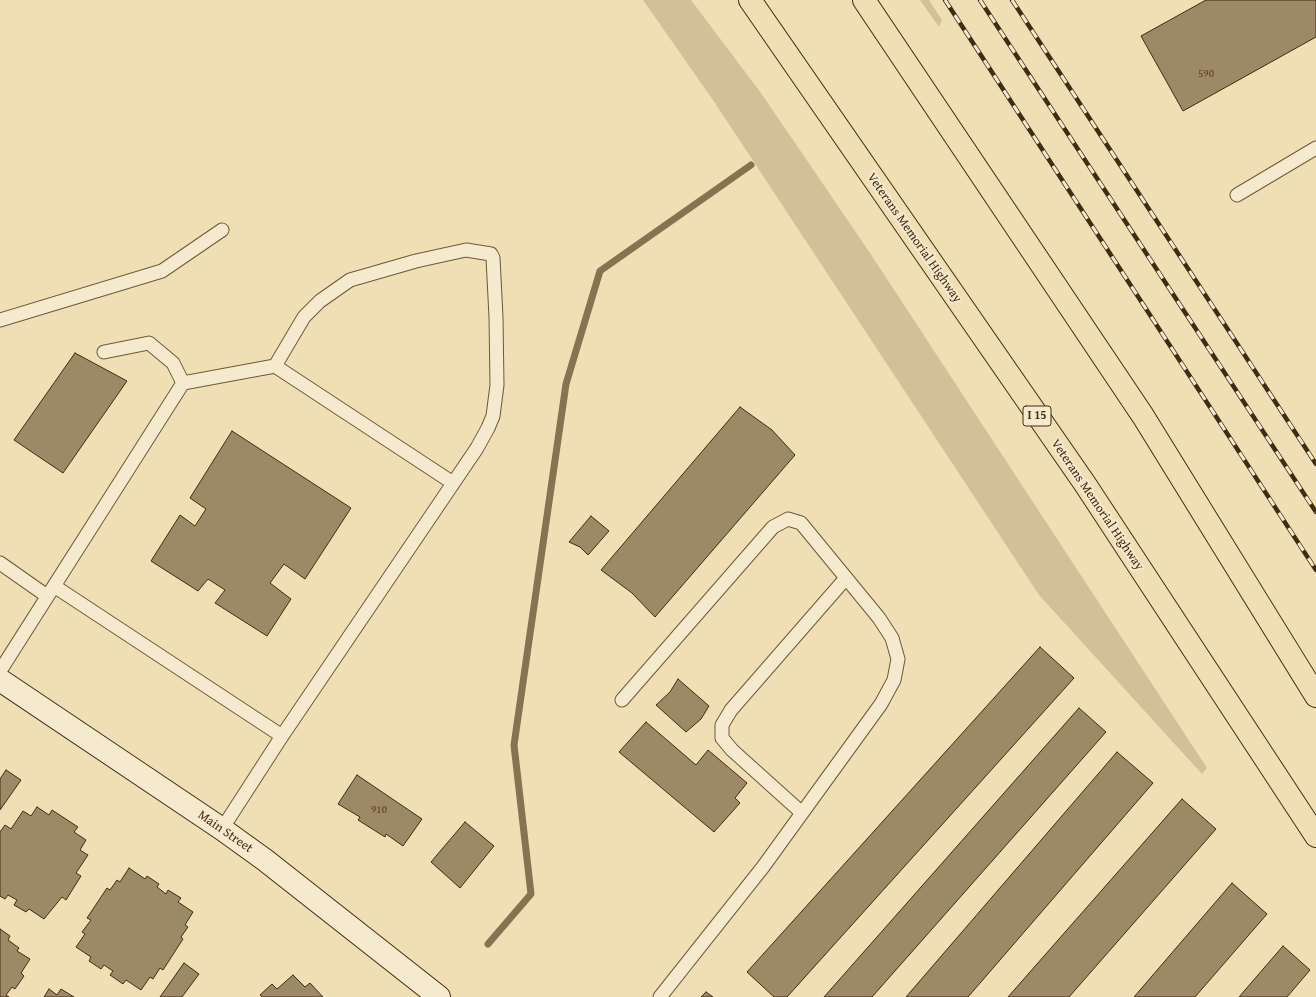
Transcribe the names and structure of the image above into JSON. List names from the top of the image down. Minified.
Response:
{"streets":{"highway":["Veterans Memorial Highway","I 15"],"main road":["Main Street"]},"house_numbers":["590","910"]}
